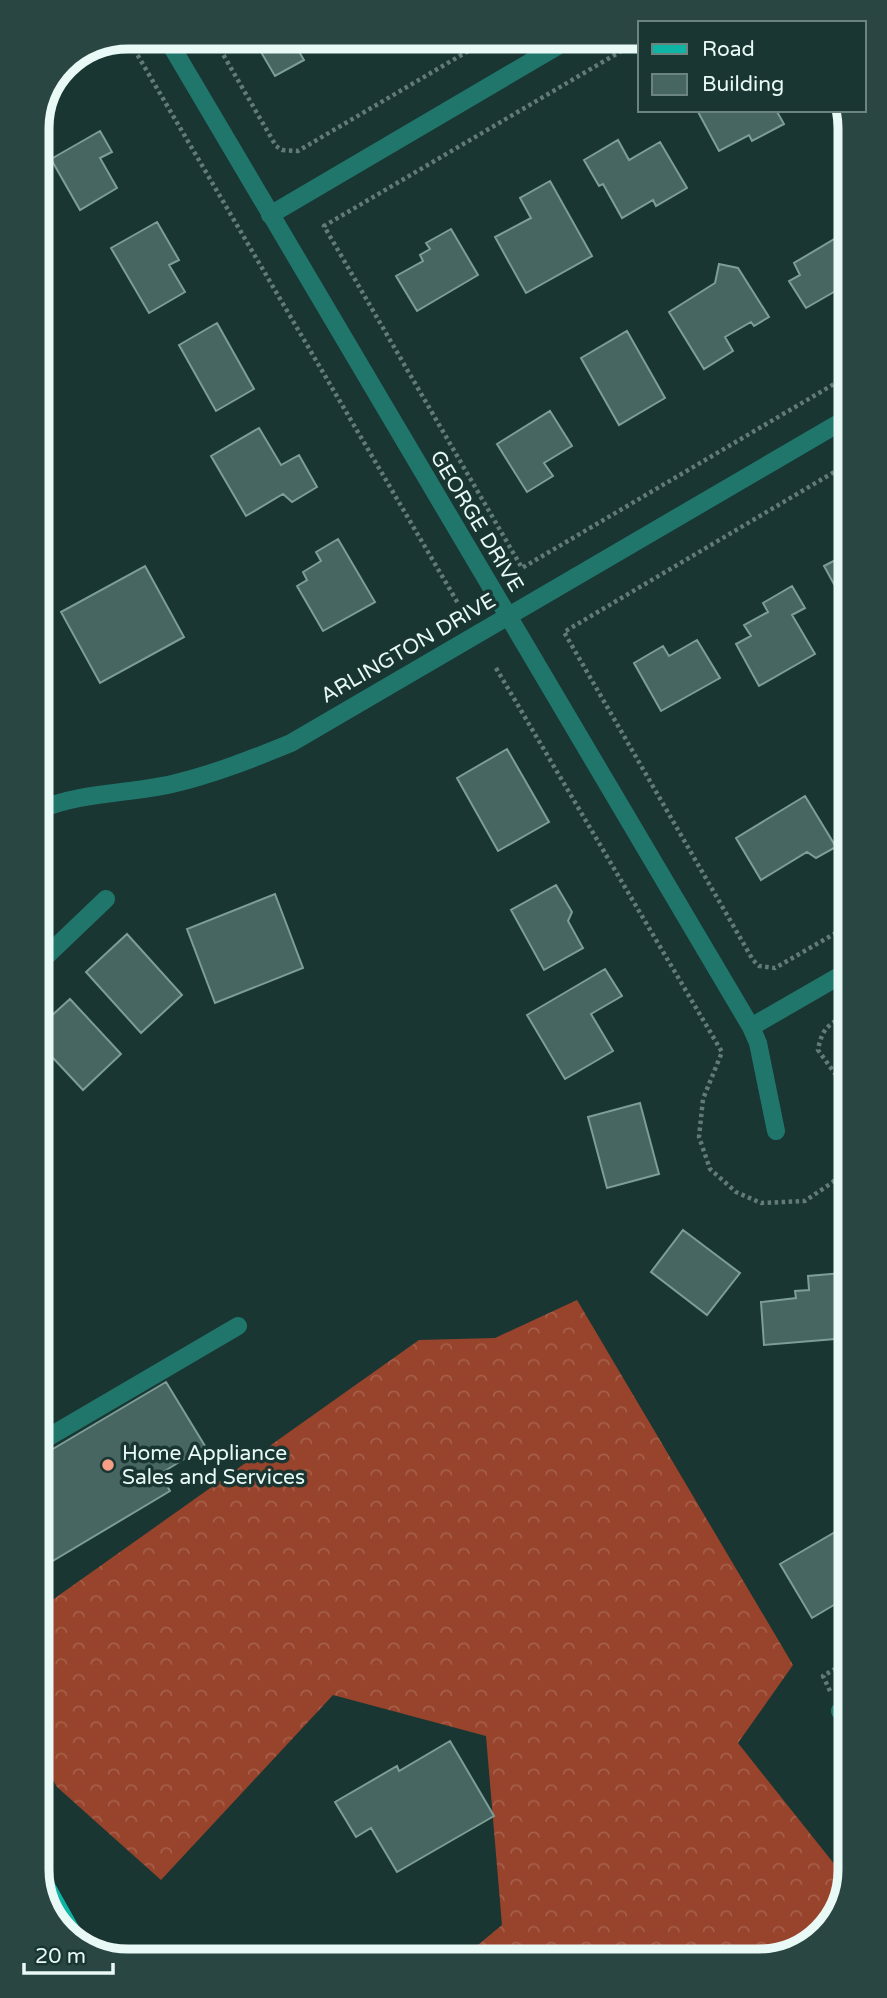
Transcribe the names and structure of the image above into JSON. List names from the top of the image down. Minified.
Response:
{"streets":{"street":["GEORGE DRIVE","ARLINGTON DRIVE"]},"crossings":[["GEORGE DRIVE","ARLINGTON DRIVE"]],"places":["Home Appliance Sales and Services"],"legend":["Road","Building"],"scale_bar":"20 m"}
